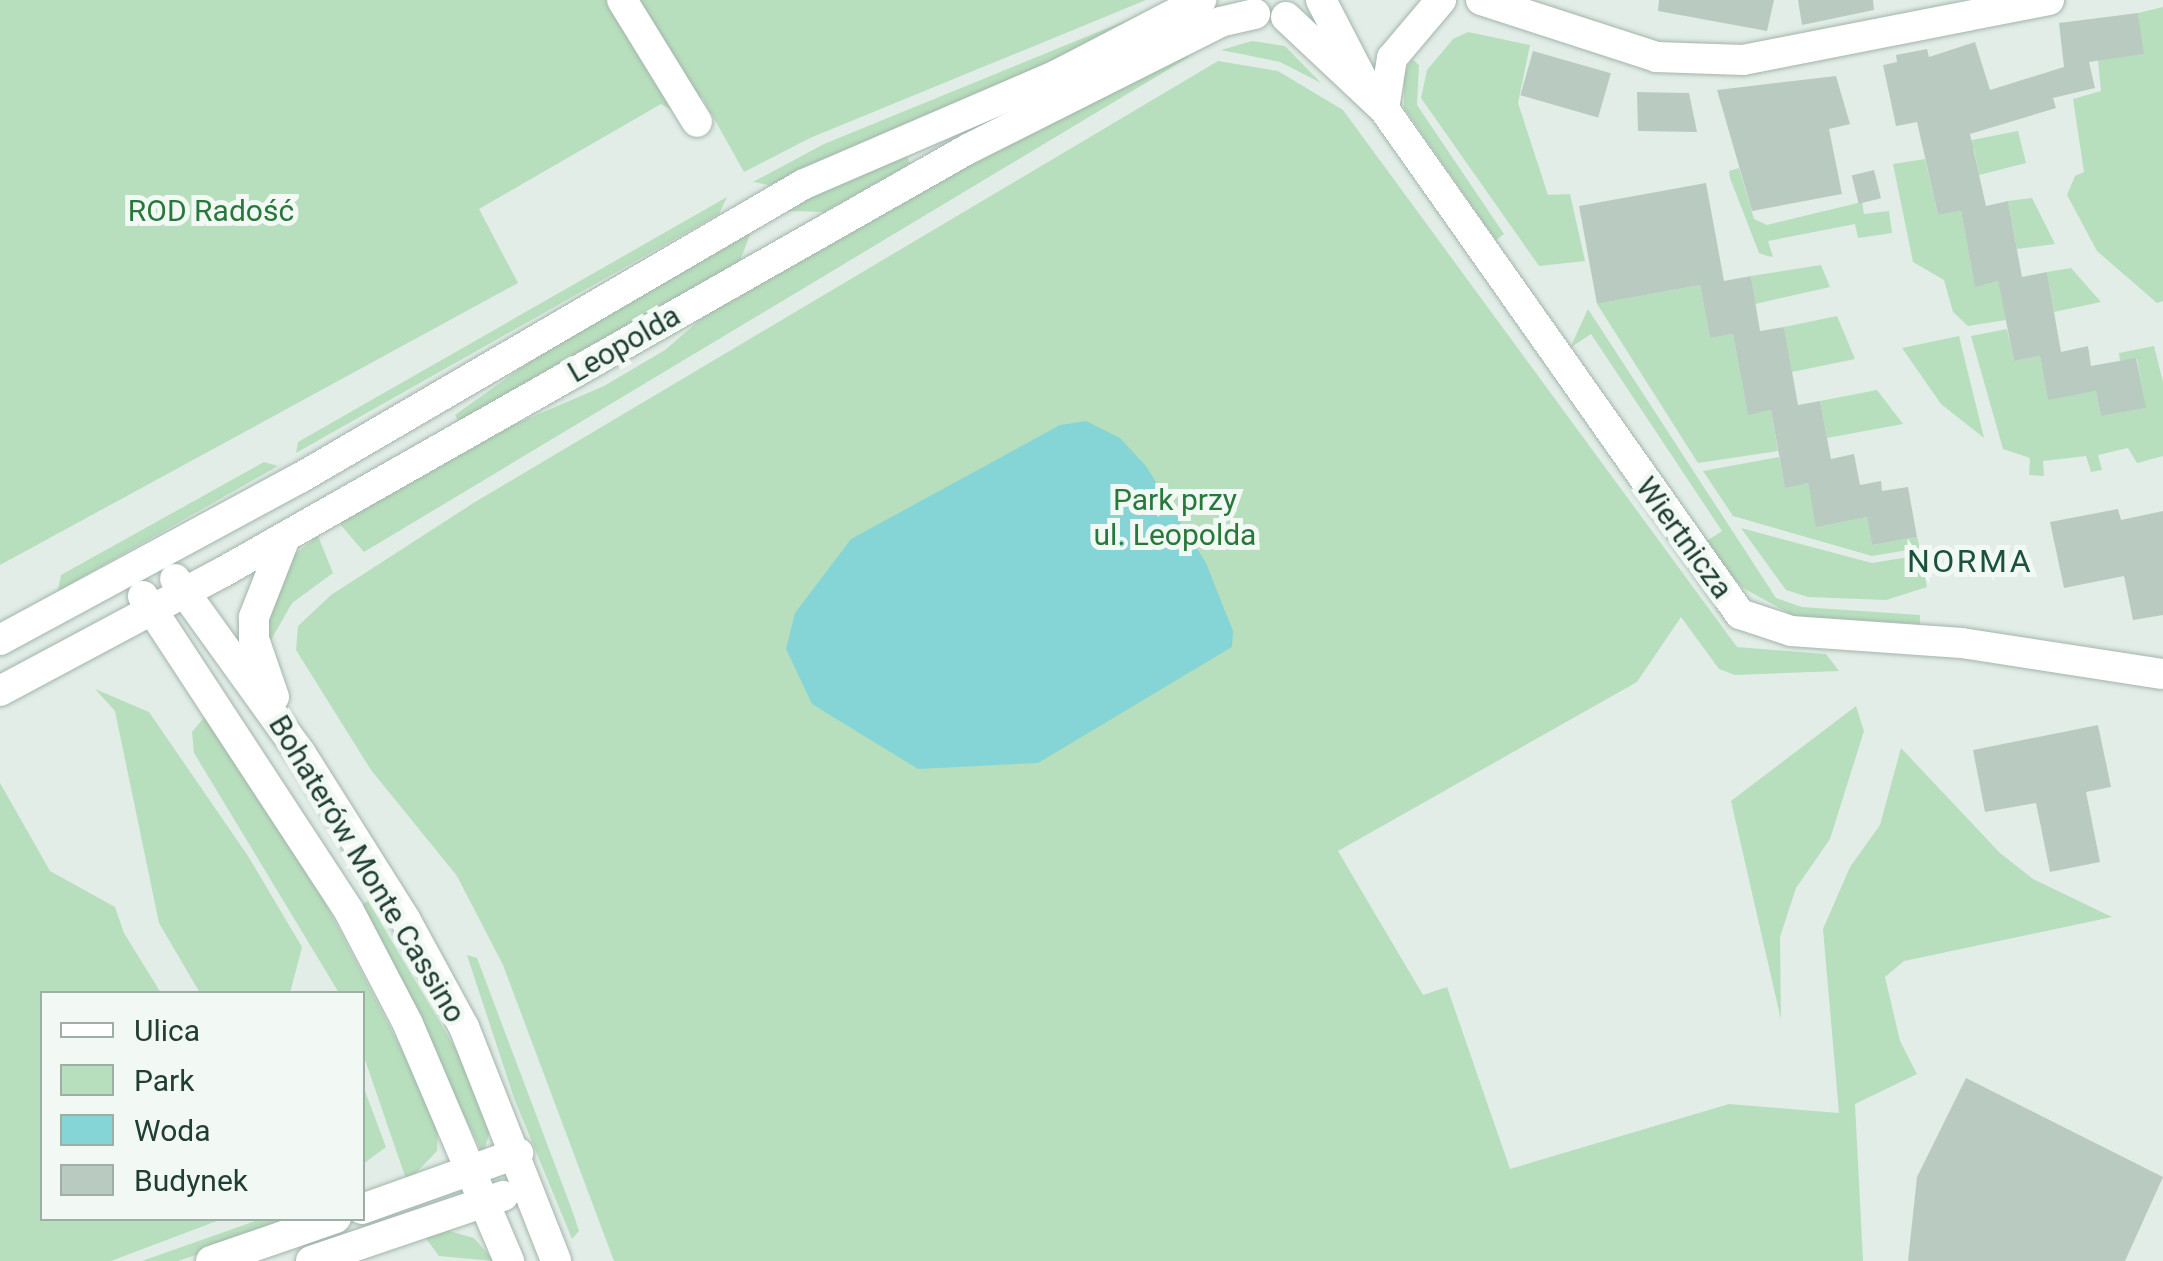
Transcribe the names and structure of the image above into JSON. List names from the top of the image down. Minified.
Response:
{"streets":{"street":["Leopolda","Wiertnicza","Bohaterów Monte Cassino"]},"crossings":[["Leopolda","Bohaterów Monte Cassino"]],"districts":["NORMA"],"parks":["ROD Radość","Park przy ul. Leopolda"],"legend":["Ulica","Park","Woda","Budynek"]}
